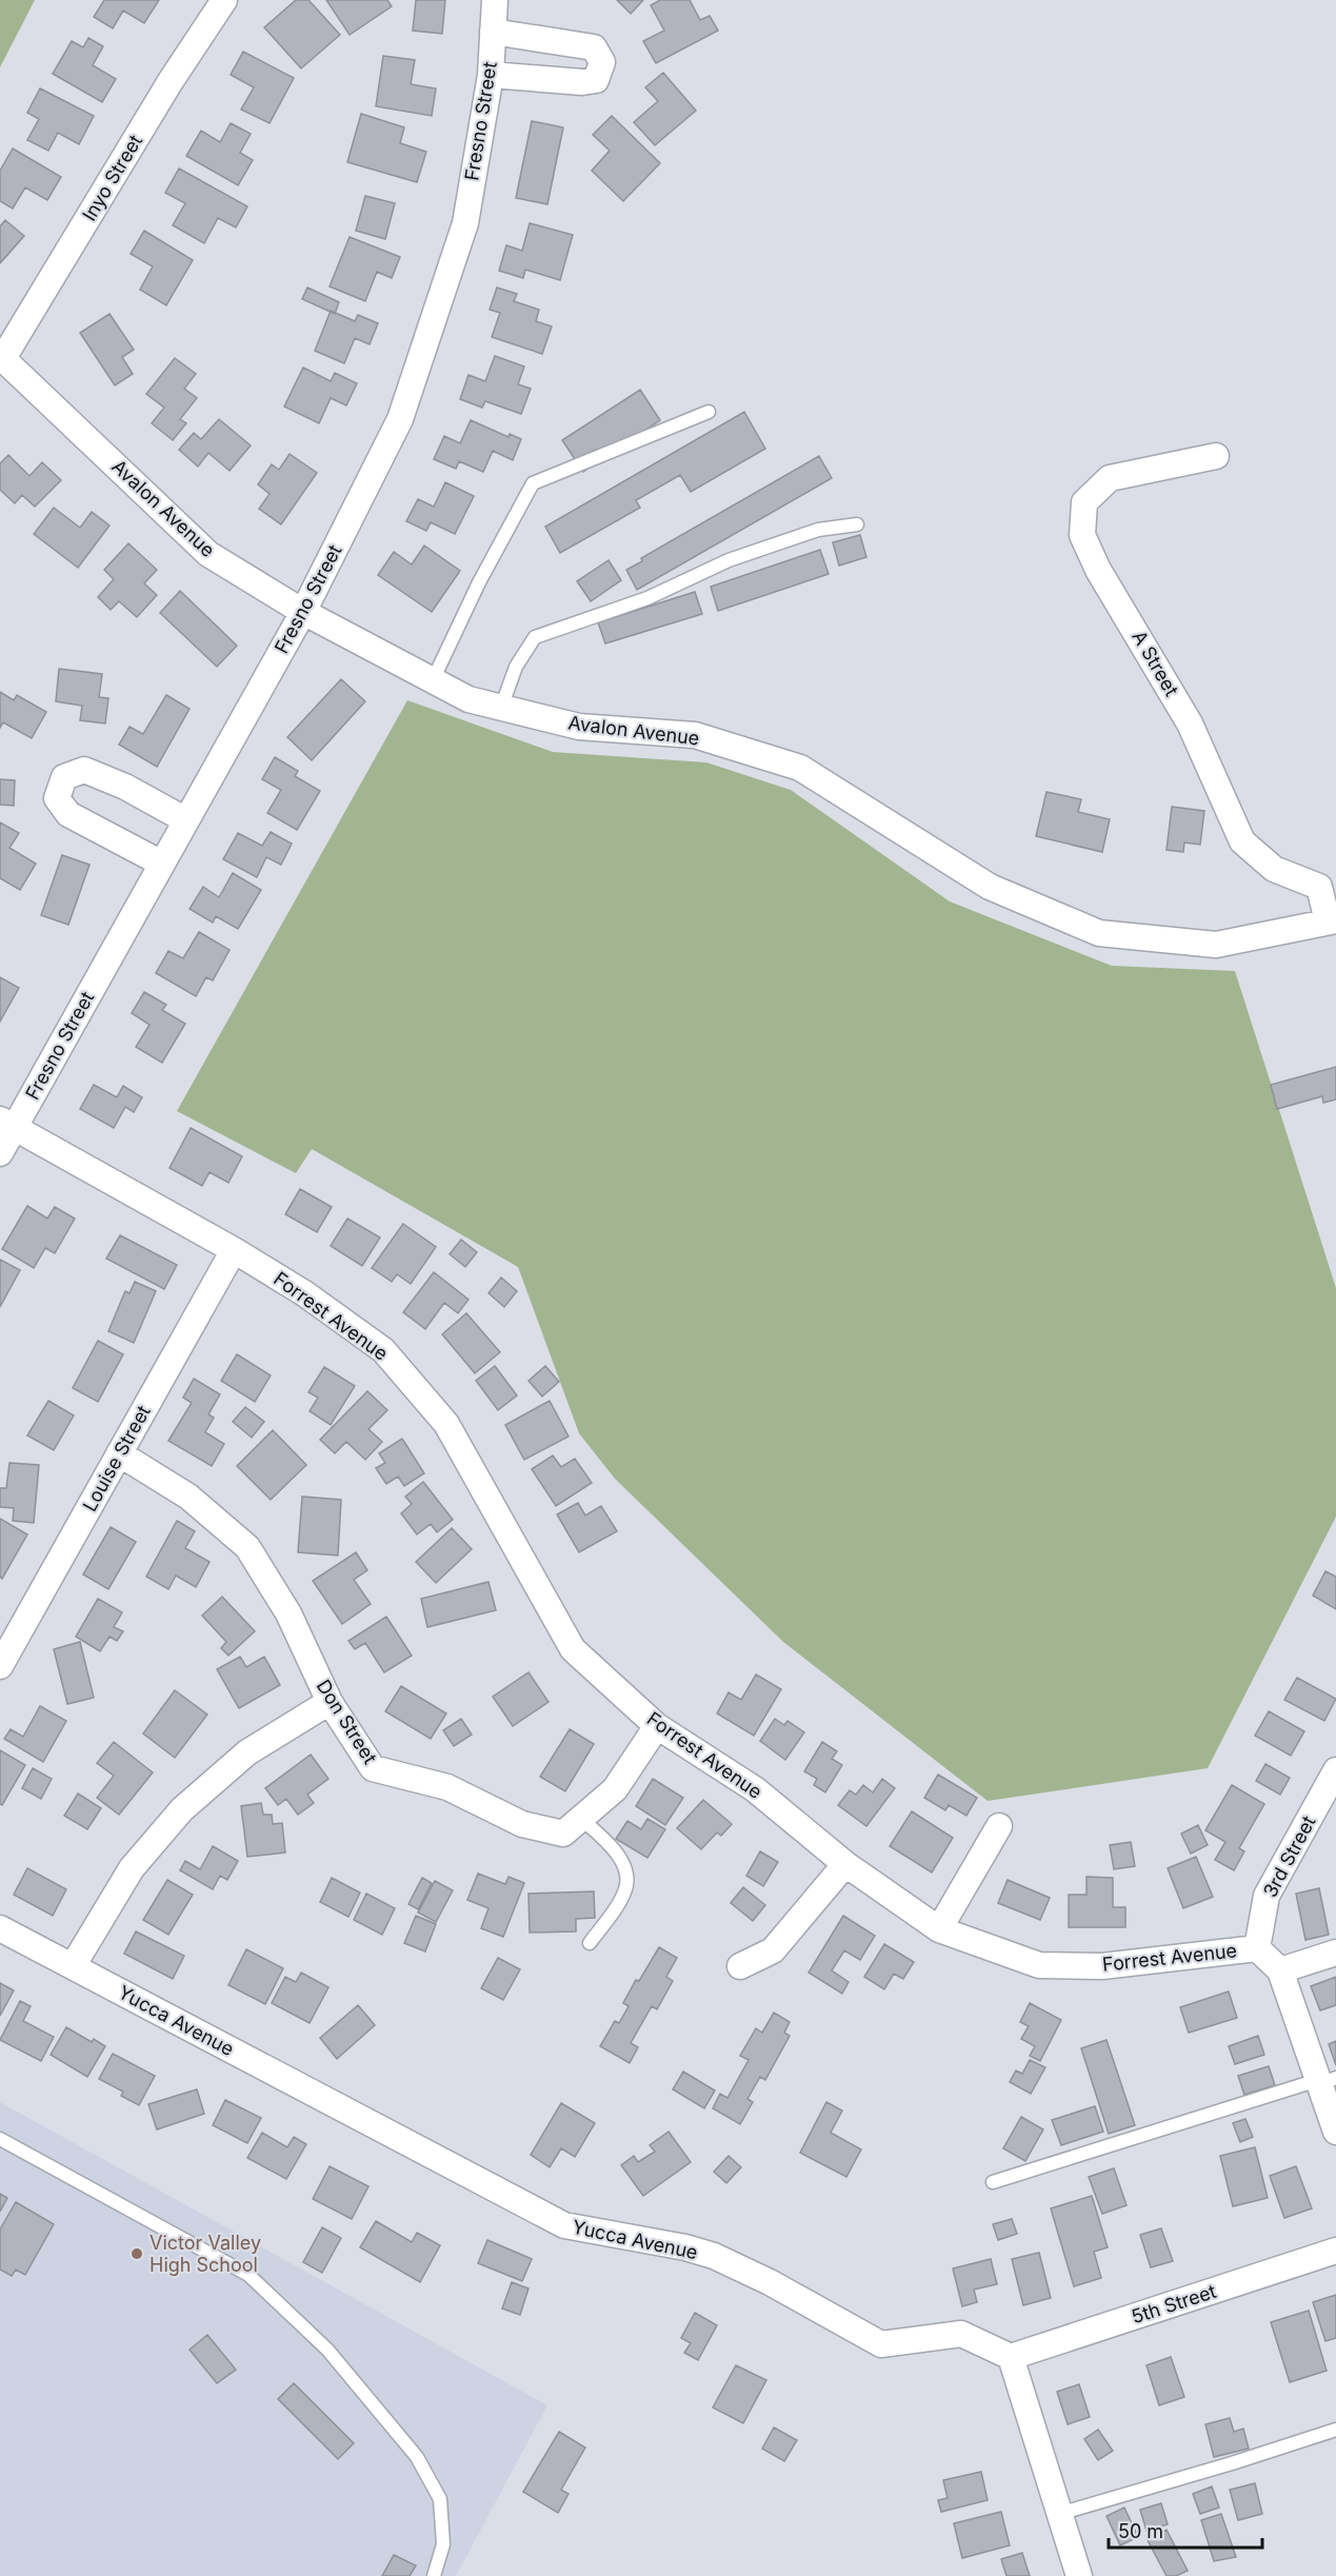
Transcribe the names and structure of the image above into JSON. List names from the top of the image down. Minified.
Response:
{"streets":{"street":["Fresno Street","Inyo Street","Avalon Avenue","A Street","Forrest Avenue","Louise Street","Don Street","3rd Street","Yucca Avenue","5th Street"]},"crossings":[["Fresno Street","Avalon Avenue"],["Fresno Street","Forrest Avenue"],["Inyo Street","Avalon Avenue"],["Avalon Avenue","A Street"],["Forrest Avenue","Louise Street"],["Forrest Avenue","Don Street"],["Forrest Avenue","3rd Street"],["Louise Street","Don Street"],["Yucca Avenue","5th Street"]],"places":["Victor Valley High School"],"scale_bar":"50 m"}
